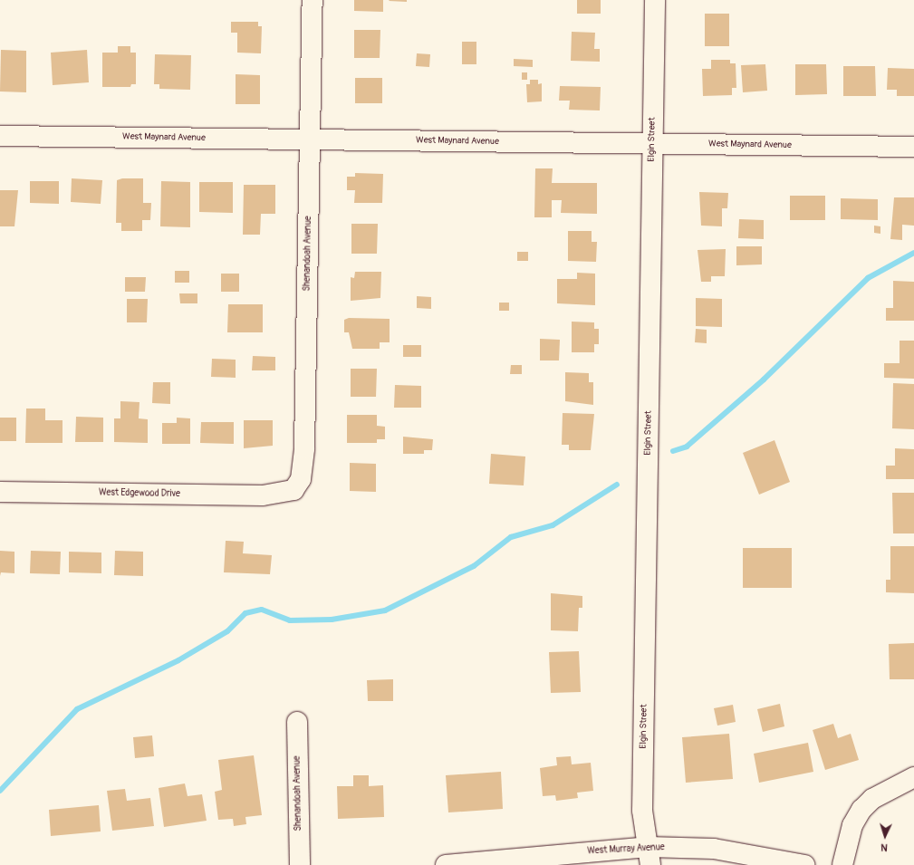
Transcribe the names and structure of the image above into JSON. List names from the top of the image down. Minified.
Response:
{"streets":{"street":["West Maynard Avenue","Elgin Street","Shenandoah Avenue","West Edgewood Drive","West Murray Avenue"]},"crossings":[["West Maynard Avenue","Elgin Street"],["West Maynard Avenue","Shenandoah Avenue"],["Elgin Street","West Murray Avenue"],["Shenandoah Avenue","West Edgewood Drive"]],"north":"bottom"}
